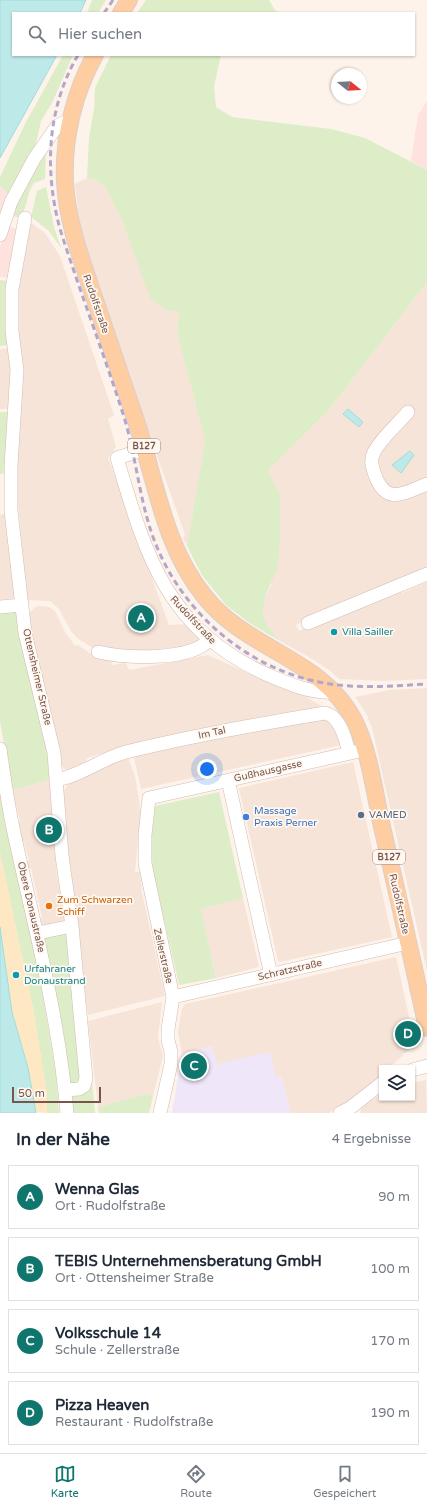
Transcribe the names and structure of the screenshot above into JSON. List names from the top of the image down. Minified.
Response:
{"streets":{"main road":["Rudolfstraße","B127"],"street":["Ottensheimer Straße","Im Tal","Gußhausgasse","Obere Donaustraße","Zellerstraße","Schratzstraße"]},"crossings":[["Rudolfstraße","B127"],["Rudolfstraße","Im Tal"],["Rudolfstraße","Gußhausgasse"],["Rudolfstraße","Schratzstraße"],["Ottensheimer Straße","Im Tal"],["Ottensheimer Straße","Obere Donaustraße"],["Im Tal","Gußhausgasse"],["Gußhausgasse","Zellerstraße"],["Zellerstraße","Schratzstraße"]],"places":["Villa Sailler","VAMED","Massage Praxis Perner","Zum Schwarzen Schiff","Urfahraner Donaustrand"],"scale_bar":"50 m","north":"right","page":{"search":"Hier suchen","pins":["A","B","D","C"],"scale":"50 m","heading":["In der Nähe","4 Ergebnisse"],"list":[{"mark":"A","name":"Wenna Glas","note":"Ort · Rudolfstraße","value":"90 m"},{"mark":"B","name":"TEBIS Unternehmensberatung GmbH","note":"Ort · Ottensheimer Straße","value":"100 m"},{"mark":"C","name":"Volksschule 14","note":"Schule · Zellerstraße","value":"170 m"},{"mark":"D","name":"Pizza Heaven","note":"Restaurant · Rudolfstraße","value":"190 m"}],"nav":["Karte","Route","Gespeichert"]}}
